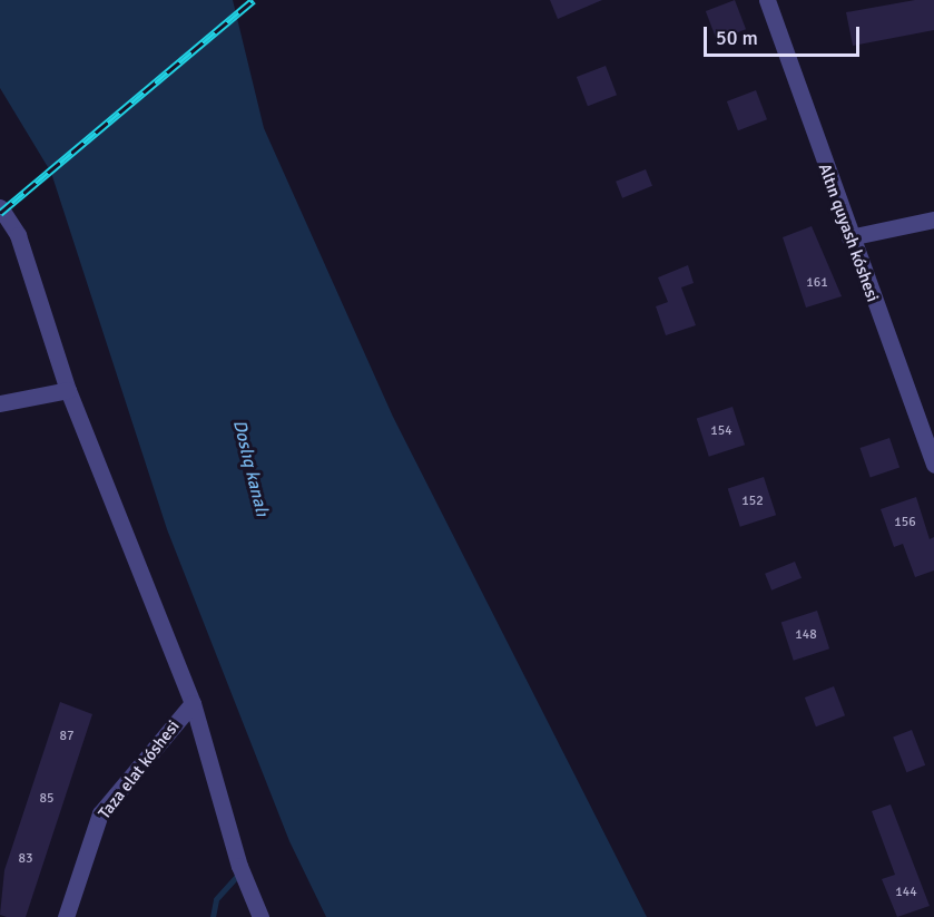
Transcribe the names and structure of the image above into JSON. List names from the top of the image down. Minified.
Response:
{"streets":{"street":["Altın quyash kóshesi","Taza elat kóshesi"]},"water":["Doslıq kanalı"],"house_numbers":["161","154","152","156","148","87","85","83","144"],"scale_bar":"50 m"}
